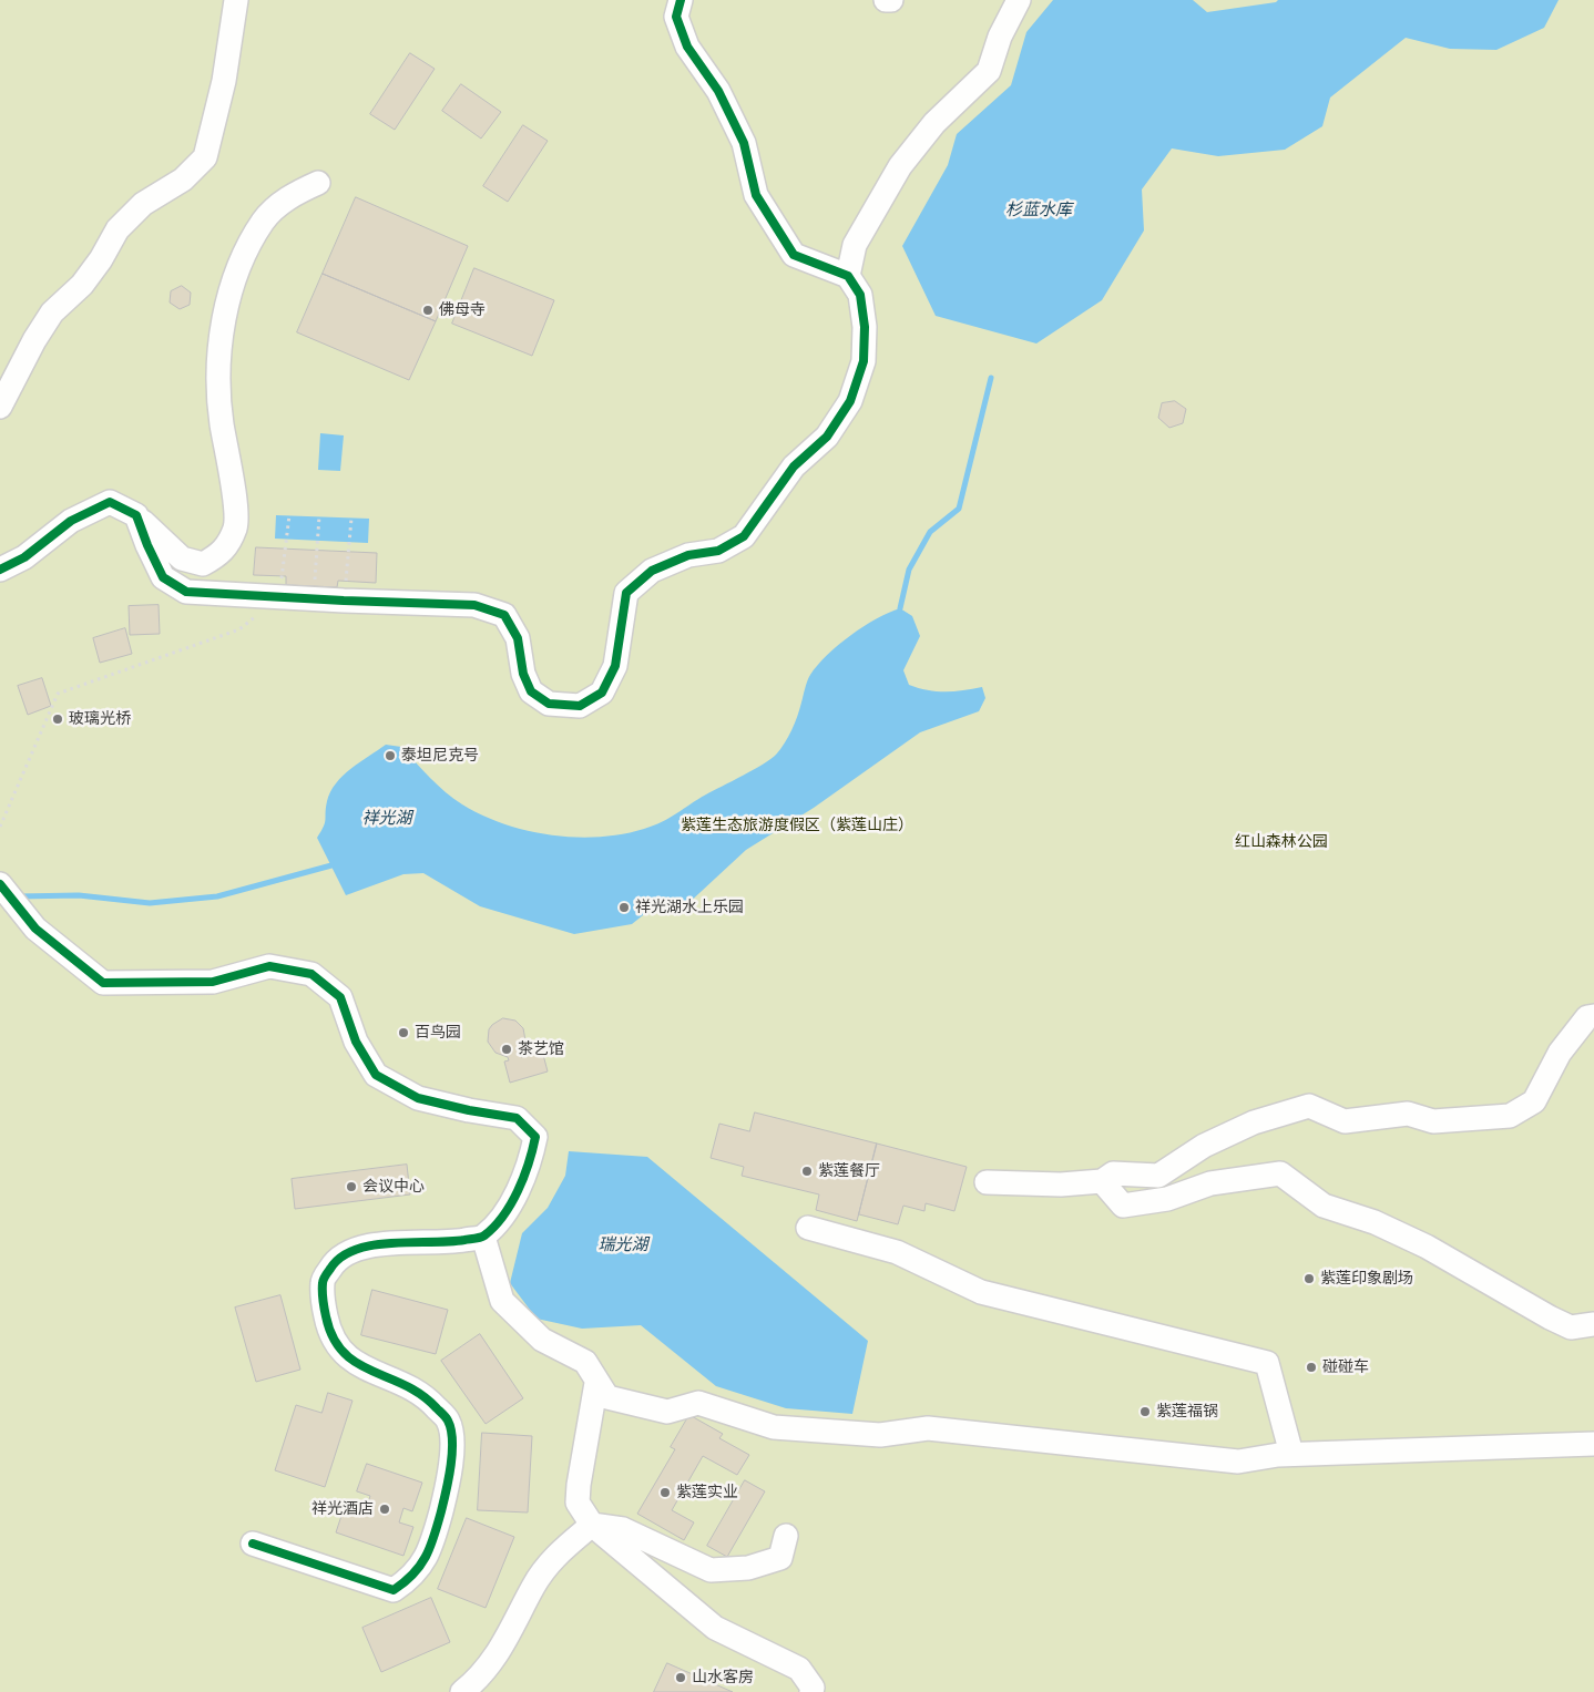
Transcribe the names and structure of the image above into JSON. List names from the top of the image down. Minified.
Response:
{"water":["杉蓝水库","祥光湖","瑞光湖"],"parks":["紫莲生态旅游度假区（紫莲山庄）","红山森林公园"],"places":["佛母寺","玻璃光桥","泰坦尼克号","祥光湖水上乐园","百鸟园","茶艺馆","紫莲餐厅","会议中心","紫莲印象剧场","碰碰车","紫莲福锅","紫莲实业","祥光酒店","山水客房"]}
